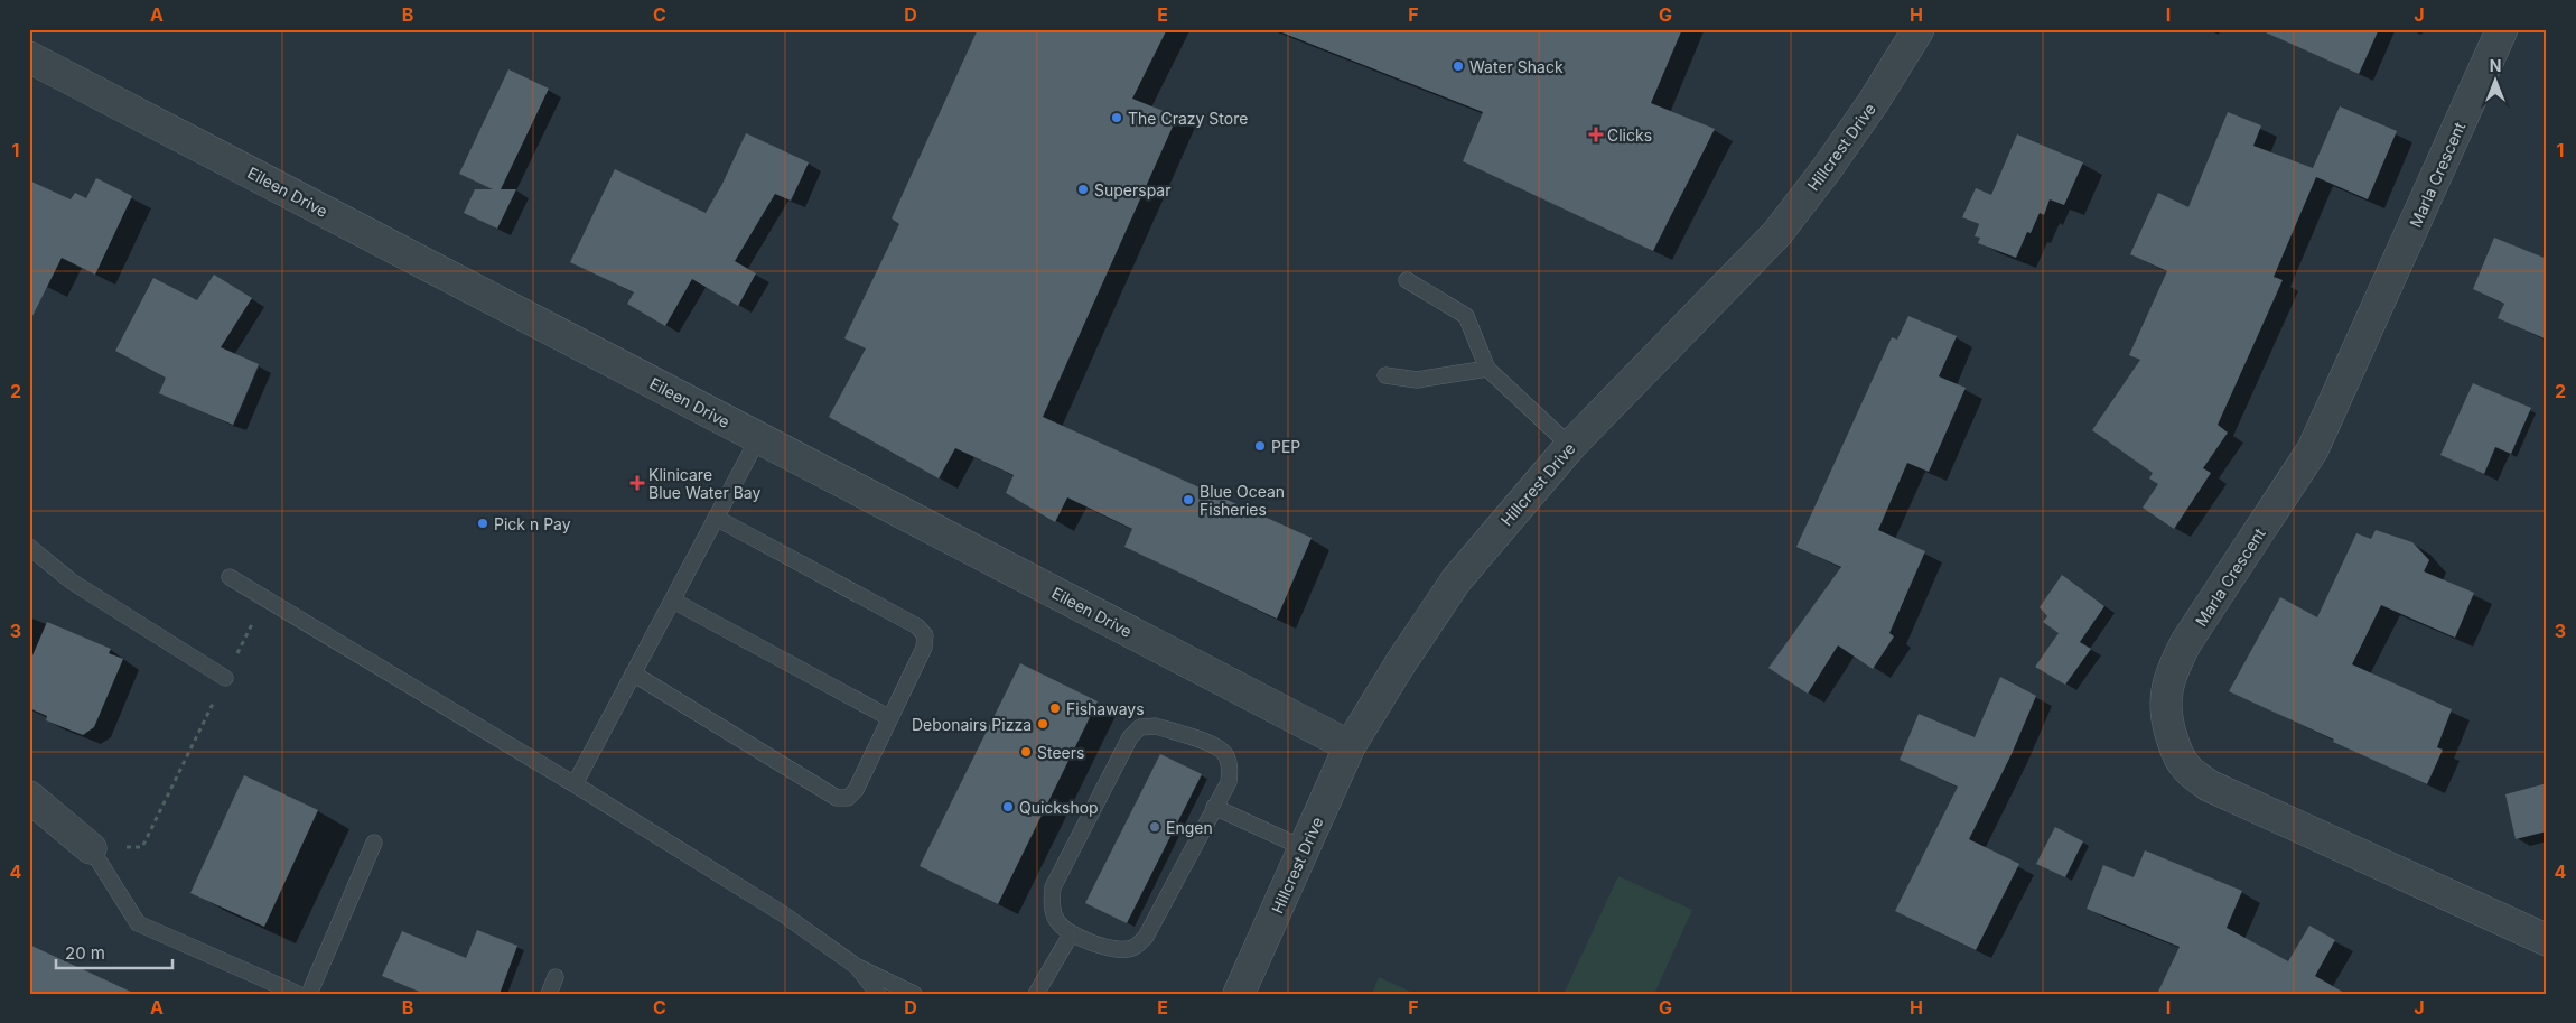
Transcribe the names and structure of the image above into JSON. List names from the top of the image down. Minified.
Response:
{"streets":{"street":["Hillcrest Drive","Marla Crescent","Eileen Drive"]},"crossings":[["Hillcrest Drive","Eileen Drive"]],"places":{"other":["Water Shack","The Crazy Store","Superspar","PEP","Blue Ocean Fisheries","Pick n Pay","Fishaways","Debonairs Pizza","Steers","Quickshop","Engen"],"health":["Clicks","Klinicare Blue Water Bay"]},"scale_bar":"20 m","north":"top","grid":{"columns":["A","B","C","D","E","F","G","H","I","J"],"rows":["1","2","3","4"]}}
